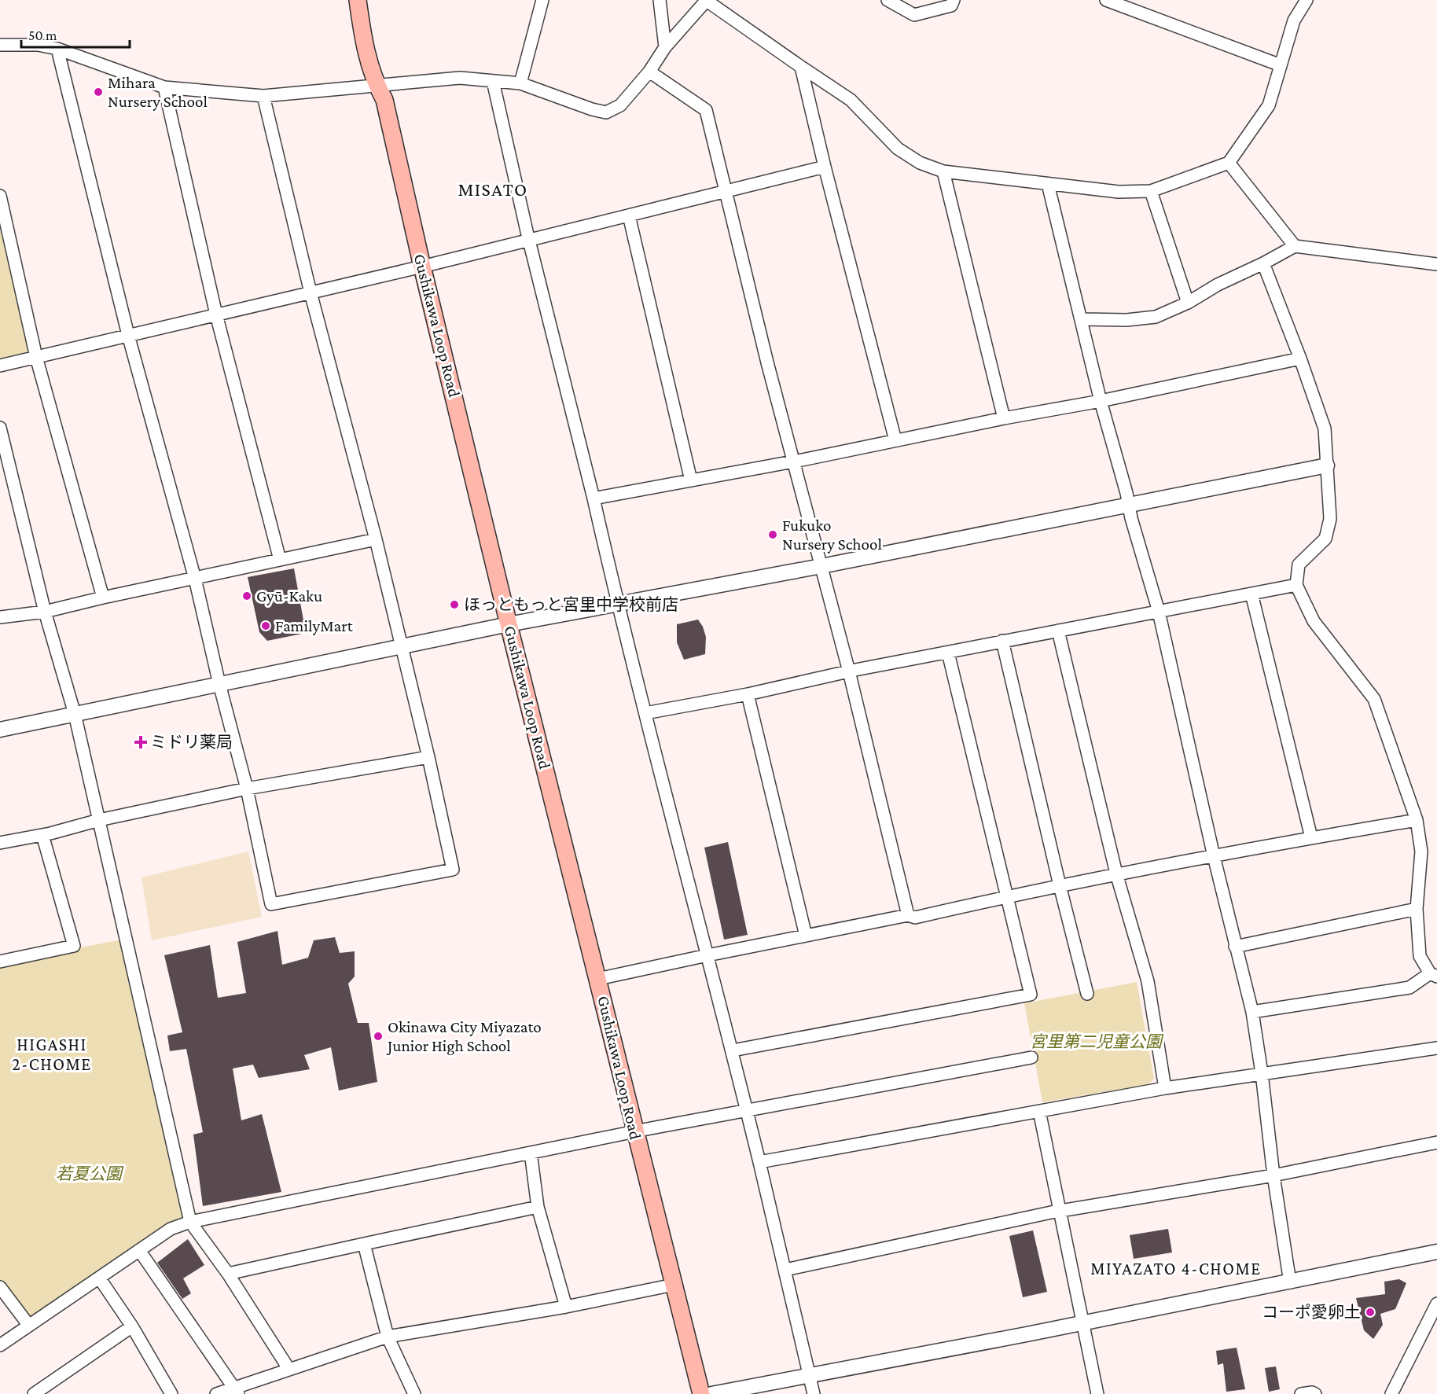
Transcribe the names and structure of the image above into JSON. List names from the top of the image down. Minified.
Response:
{"streets":{"main road":["Gushikawa Loop Road"]},"districts":["MISATO","HIGASHI 2-CHOME","MIYAZATO 4-CHOME"],"parks":["宮里第二児童公園","若夏公園"],"places":{"other":["Mihara Nursery School","Fukuko Nursery School","Gyū-Kaku","ほっともっと宮里中学校前店","FamilyMart","Okinawa City Miyazato Junior High School","コーポ愛卵土"],"health":["ミドリ薬局"]},"scale_bar":"50 m"}
